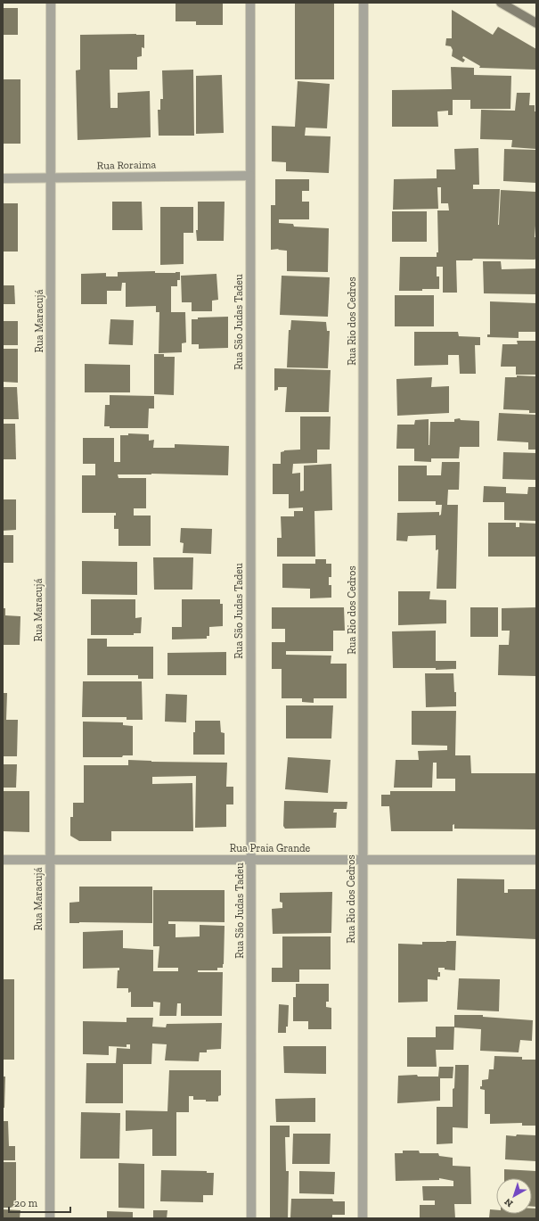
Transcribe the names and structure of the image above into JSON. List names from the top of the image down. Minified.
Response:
{"streets":{"street":["Rua Roraima","Rua Maracujá","Rua Rio dos Cedros","Rua São Judas Tadeu","Rua Praia Grande"]},"crossings":[["Rua Roraima","Rua Maracujá"],["Rua Roraima","Rua São Judas Tadeu"],["Rua Maracujá","Rua Praia Grande"],["Rua Rio dos Cedros","Rua Praia Grande"],["Rua São Judas Tadeu","Rua Praia Grande"]],"scale_bar":"20 m","north":"bottom left"}
